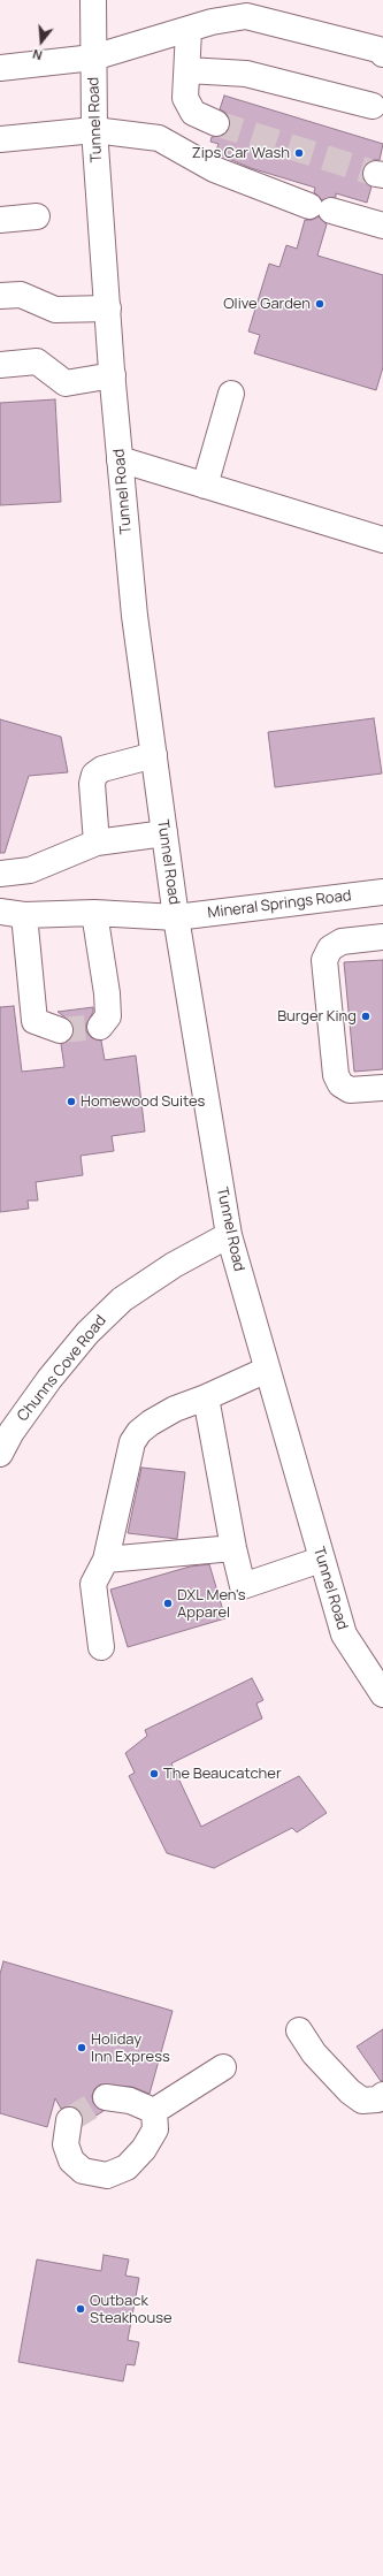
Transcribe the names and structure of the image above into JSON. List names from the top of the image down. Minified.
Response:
{"streets":{"main road":["Tunnel Road","Mineral Springs Road","Chunns Cove Road"]},"crossings":[["Tunnel Road","Mineral Springs Road"],["Tunnel Road","Chunns Cove Road"]],"places":["Zips Car Wash","Olive Garden","Burger King","Homewood Suites","DXL Men's Apparel","The Beaucatcher","Holiday Inn Express","Outback Steakhouse"],"north":"bottom"}
